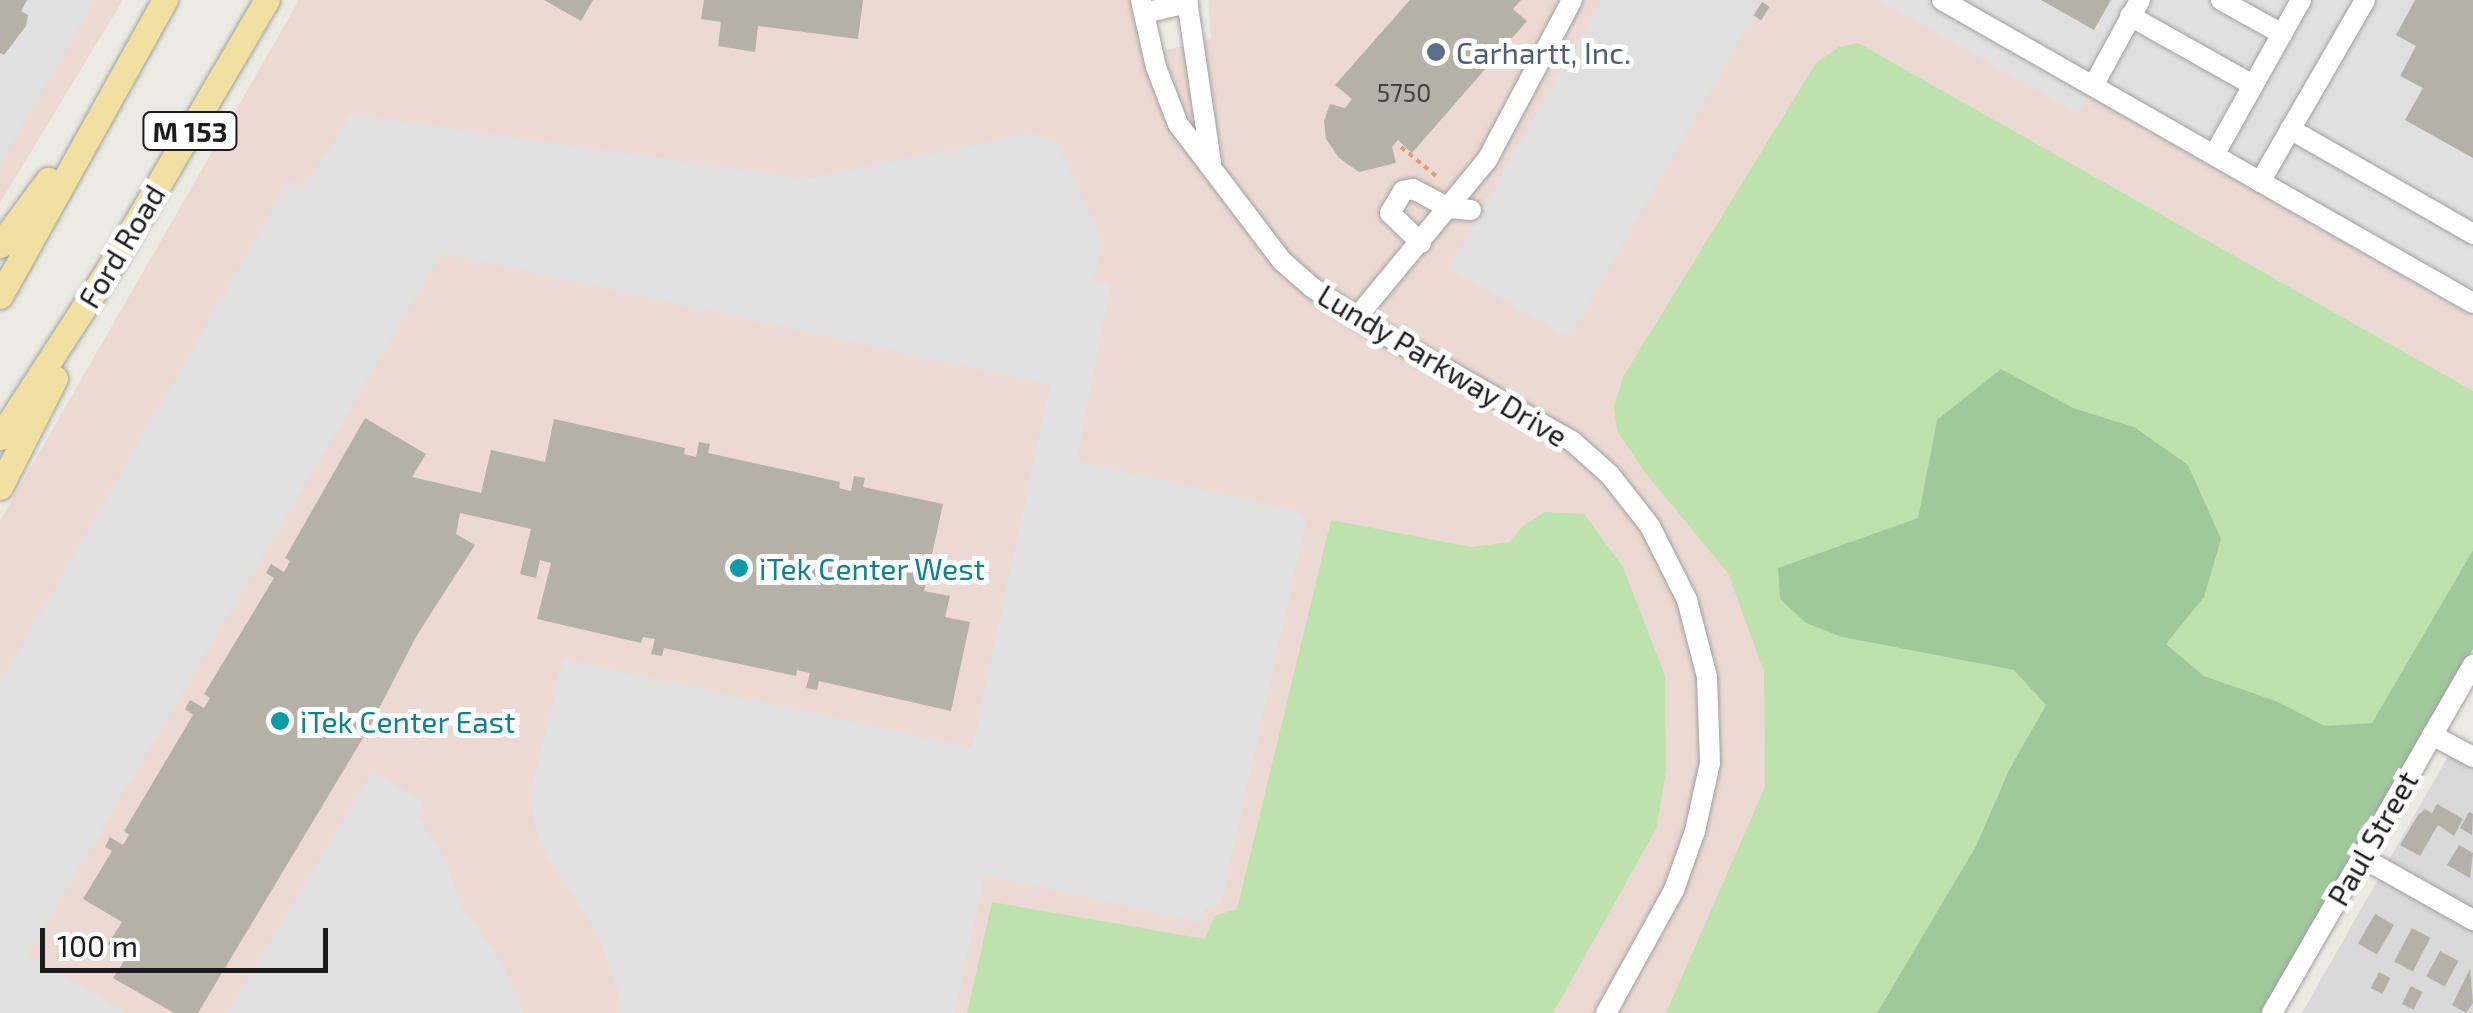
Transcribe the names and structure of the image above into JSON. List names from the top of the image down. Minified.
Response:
{"streets":{"main road":["M 153","Ford Road"],"street":["Lundy Parkway Drive","Paul Street"]},"places":["Carhartt, Inc.","iTek Center West","iTek Center East"],"house_numbers":["5750"],"scale_bar":"100 m"}
